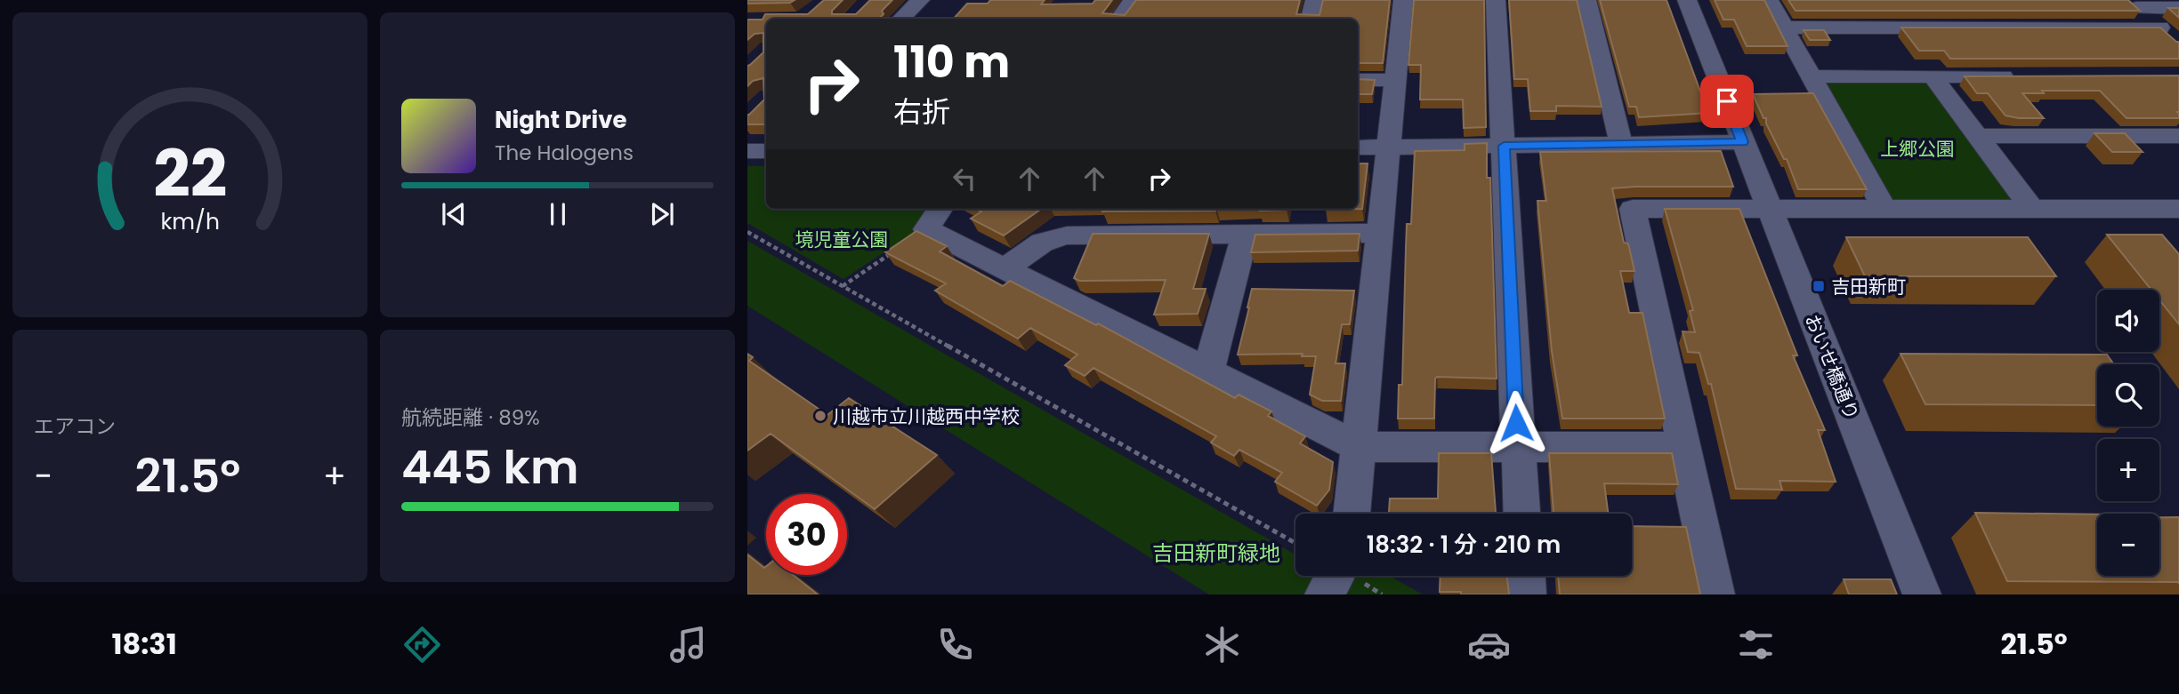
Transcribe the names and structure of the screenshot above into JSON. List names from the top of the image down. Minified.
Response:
{"streets":{"street":["おいせ橋通り"]},"parks":["上郷公園","境児童公園","吉田新町緑地"],"places":{"transit":["吉田新町"],"other":["川越市立川越西中学校"]},"page":{"turn":["110 m","右折"],"song":["Night Drive","The Halogens"],"map_buttons":["+","−"],"tile":["エアコン",["航続距離 · 89%","445 km"]],"heat":["−","21.5°","+"],"limit":"30","trip":"18:32 · 1 分 · 210 m","tabs":["18:31","21.5°"],"gauge":["22","km/h"]}}
